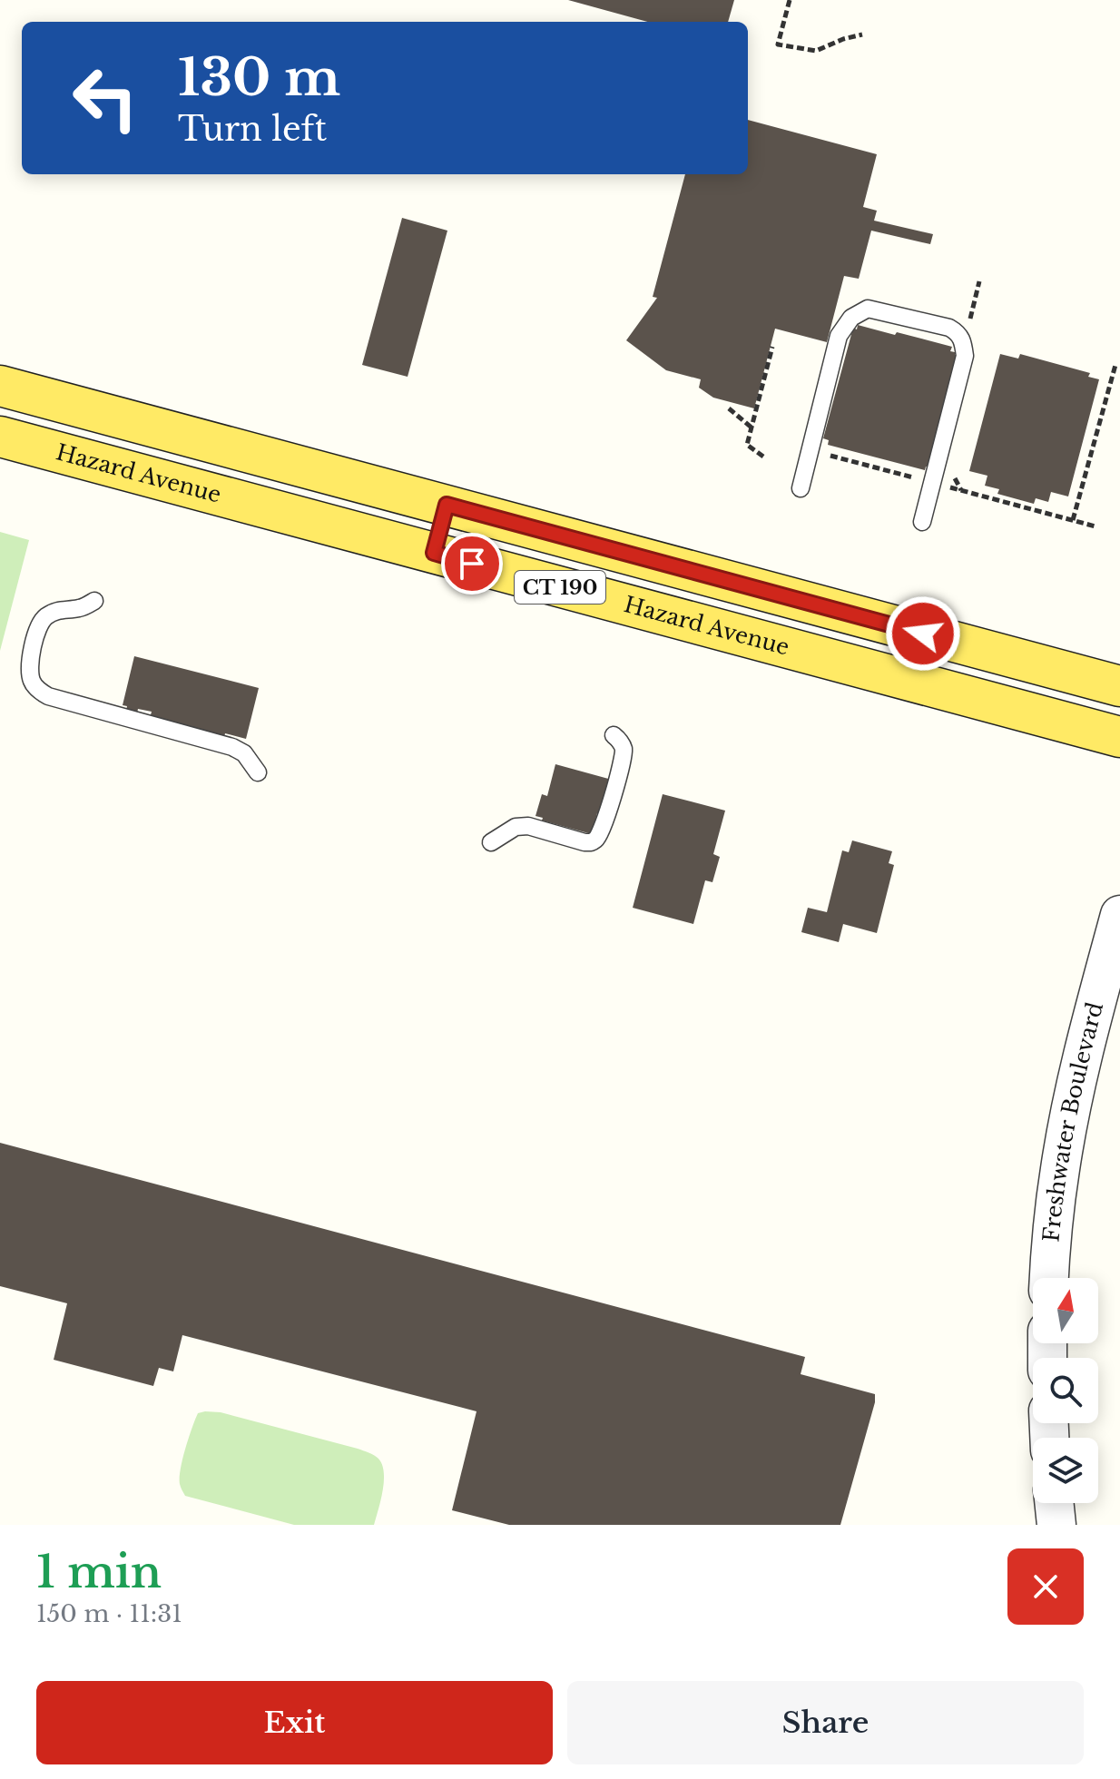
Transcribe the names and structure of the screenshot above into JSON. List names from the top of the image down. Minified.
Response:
{"streets":{"main road":["Hazard Avenue","CT 190"],"street":["Freshwater Boulevard"]},"north":"top","page":{"turn":["130 m","Turn left"],"heading":["1 min","150 m · 11:31"],"buttons":["Exit","Share"]}}
